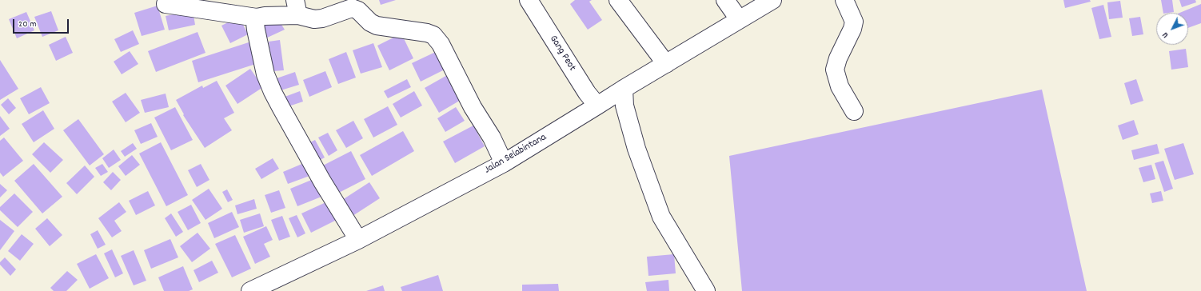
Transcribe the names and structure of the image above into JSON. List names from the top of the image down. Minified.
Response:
{"streets":{"street":["Gang Peot","Jalan Selabintana"]},"crossings":[["Gang Peot","Jalan Selabintana"]],"scale_bar":"20 m","north":"bottom left"}
